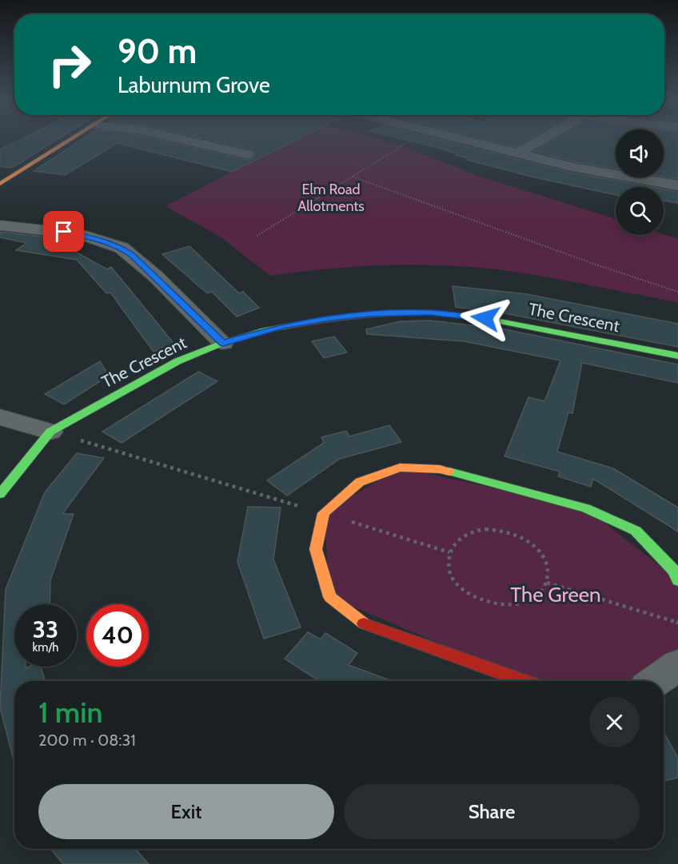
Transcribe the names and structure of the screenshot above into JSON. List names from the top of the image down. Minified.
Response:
{"streets":{"street":["The Crescent"]},"parks":["Elm Road Allotments","The Green"],"page":{"turn":["90 m","Laburnum Grove"],"speed":"33 km/h","limit":"40","heading":["1 min","200 m · 08:31"],"buttons":["Exit","Share"]}}
